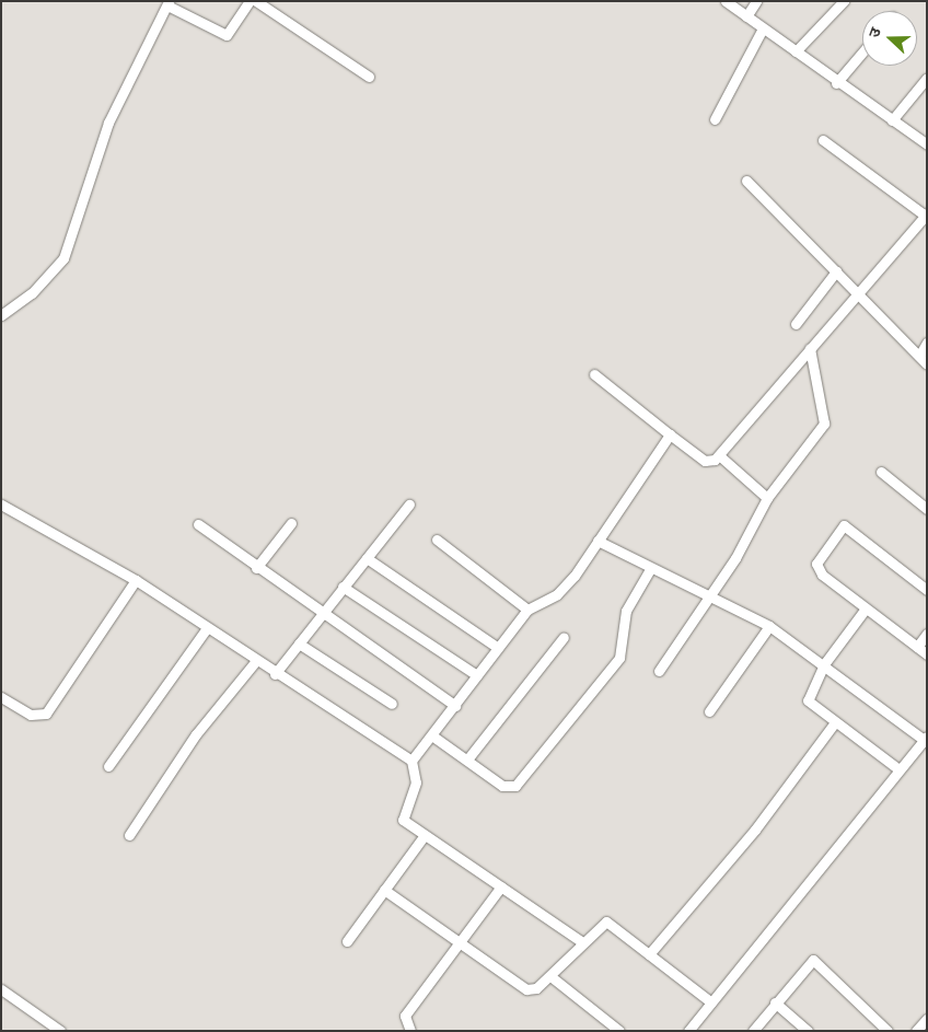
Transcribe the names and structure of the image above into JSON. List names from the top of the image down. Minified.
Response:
{"north":"left"}
